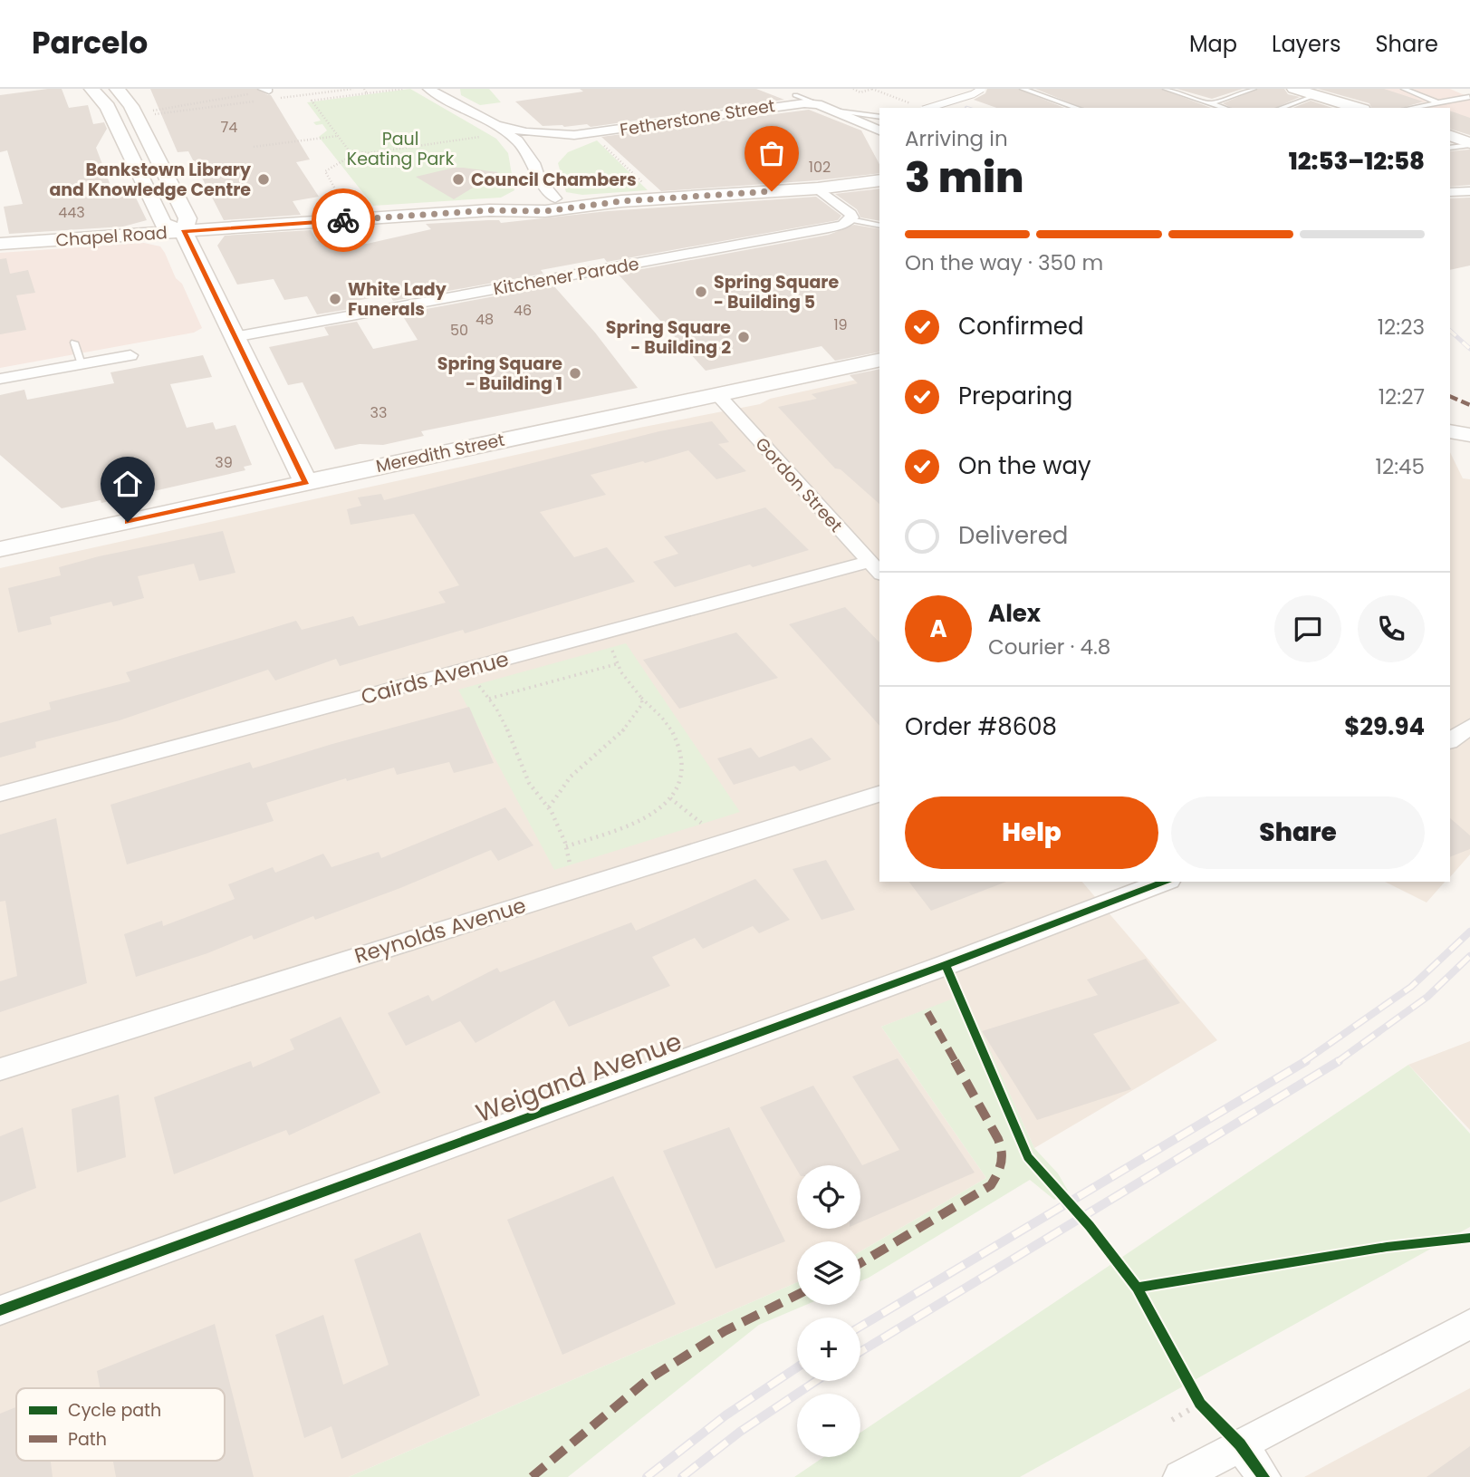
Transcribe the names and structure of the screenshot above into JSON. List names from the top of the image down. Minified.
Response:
{"streets":{"main road":["Chapel Road","Meredith Street"],"street":["Fetherstone Street","Kitchener Parade","Gordon Street","Cairds Avenue","Reynolds Avenue","Weigand Avenue"]},"crossings":[["Meredith Street","Gordon Street"],["Gordon Street","Cairds Avenue"]],"parks":["Paul Keating Park"],"places":["Bankstown Library and Knowledge Centre","Council Chambers","Spring Square - Building 5","White Lady Funerals","Spring Square - Building 2","Spring Square - Building 1"],"house_numbers":["74","102","443","46","48","19","50","33","39"],"legend":["Cycle path","Path"],"page":{"header":"Parcelo","nav":["Map","Layers","Share"],"heading":["3 min","Arriving in","12:53–12:58"],"panel":["Alex","Courier · 4.8","Order #8608","$29.94"],"bar":"On the way · 350 m","list":[["Confirmed","12:23"],["Preparing","12:27"],["On the way","12:45"],"Delivered"],"round":"A","buttons":["Help","Share"],"map_buttons":["+","−"]}}
